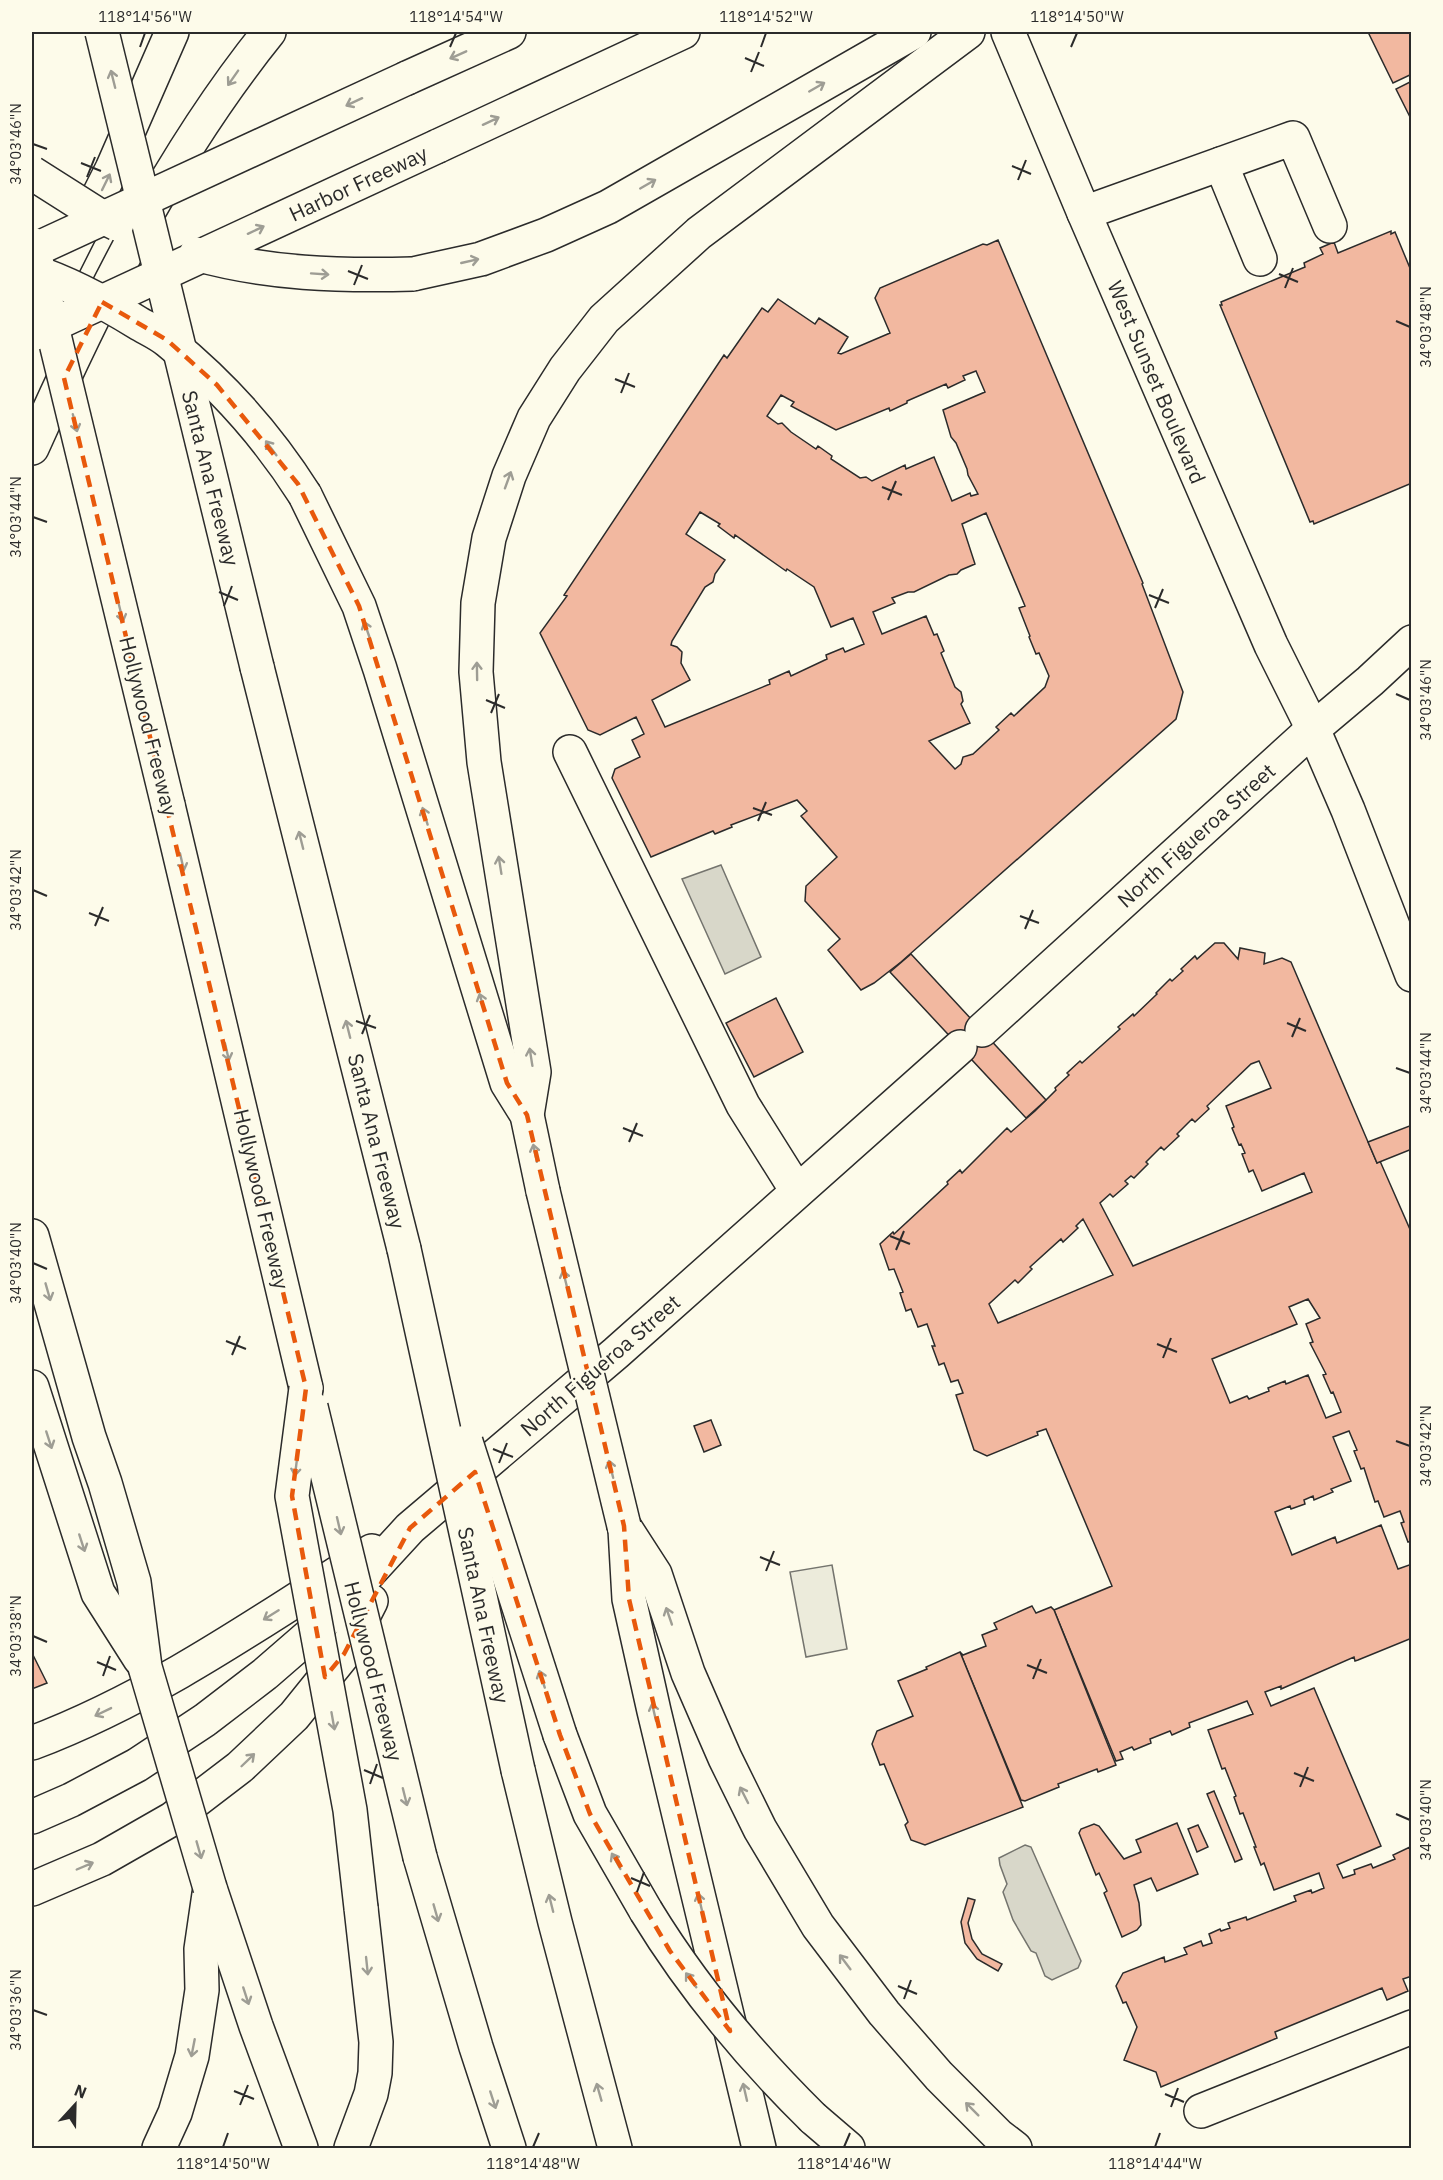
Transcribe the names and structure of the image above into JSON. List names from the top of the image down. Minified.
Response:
{"streets":{"main road":["Harbor Freeway","West Sunset Boulevard","Santa Ana Freeway","Hollywood Freeway","North Figueroa Street"]},"crossings":[["West Sunset Boulevard","North Figueroa Street"]],"north":"top","coordinates":["118°14'56\"W","118°14'54\"W","118°14'52\"W","118°14'50\"W","34°03'46\"N","34°03'48\"N","34°03'44\"N","34°03'42\"N","34°03'40\"N","34°03'38\"N","34°03'36\"N","118°14'48\"W","118°14'46\"W","118°14'44\"W"]}
